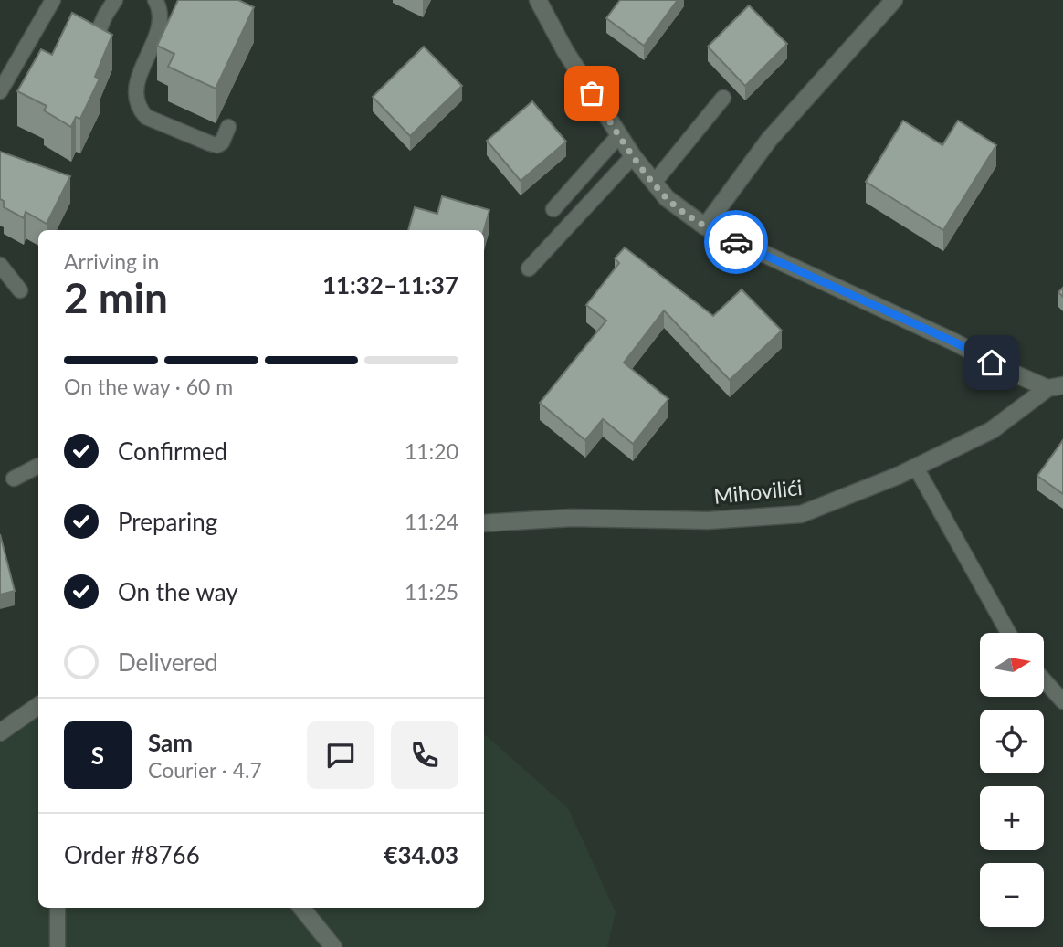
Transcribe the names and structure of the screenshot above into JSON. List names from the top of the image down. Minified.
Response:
{"streets":{"street":["Mihovilići"]},"north":"right","page":{"heading":["2 min","Arriving in","11:32–11:37"],"panel":["Sam","Courier · 4.7","Order #8766","€34.03"],"bar":"On the way · 60 m","list":[["Confirmed","11:20"],["Preparing","11:24"],["On the way","11:25"],"Delivered"],"map_buttons":["+","−"],"round":"S"}}
